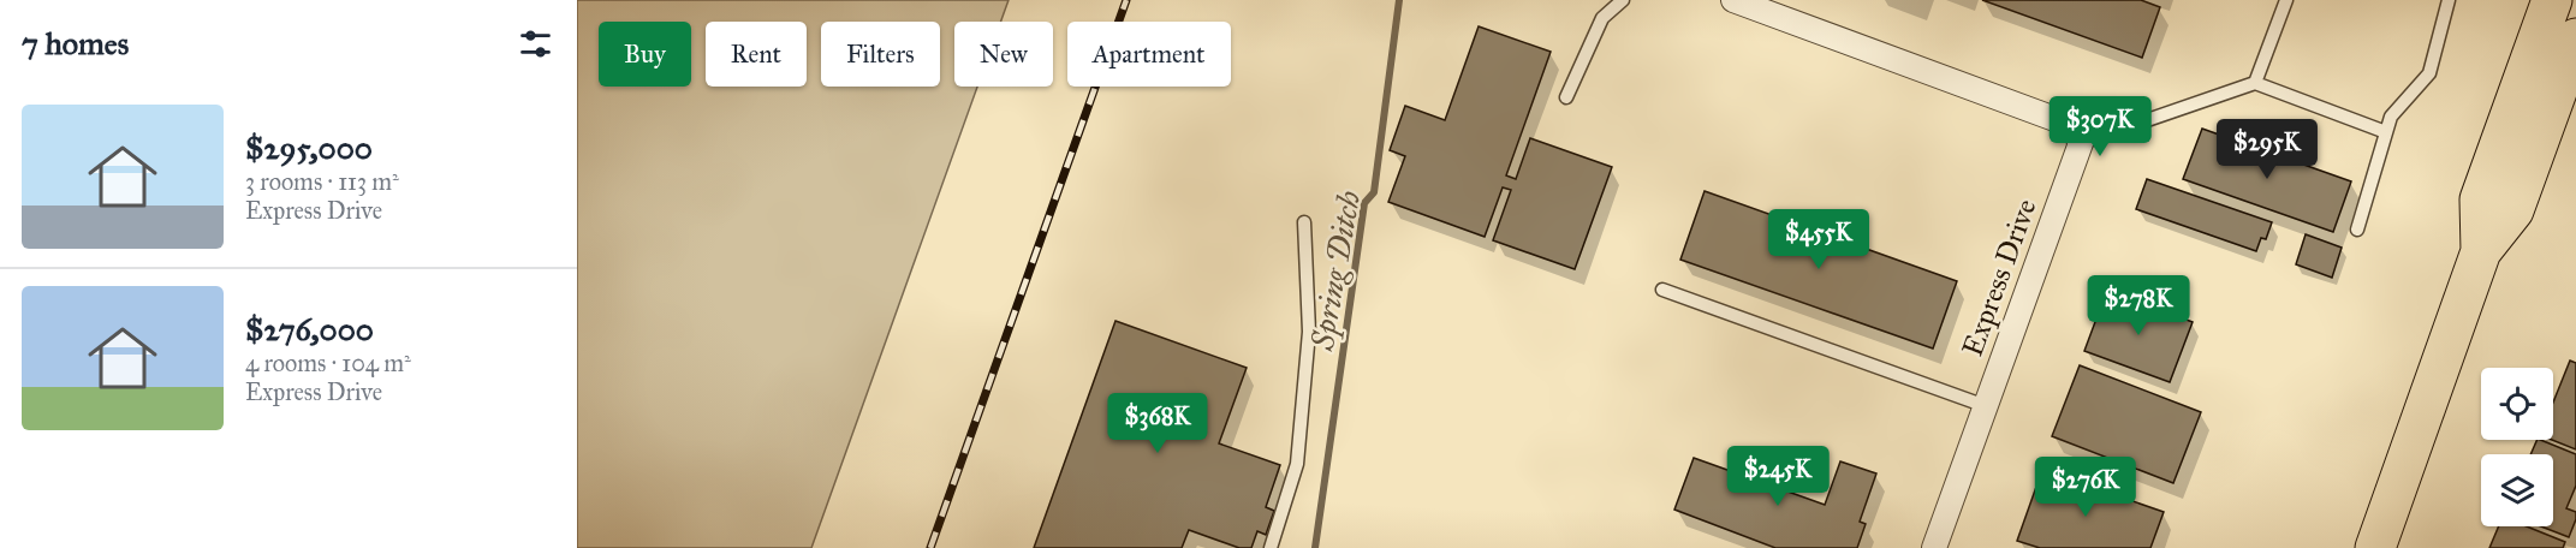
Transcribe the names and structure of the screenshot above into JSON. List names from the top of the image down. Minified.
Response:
{"streets":{"street":["Express Drive"]},"water":["Spring Ditch"],"page":{"heading":"7 homes","chip":["Buy","Rent","Filters","New","Apartment"],"list":[{"name":"$295,000","note":"3 rooms · 113 m² · Express Drive"},{"name":"$276,000","note":"4 rooms · 104 m² · Express Drive"}],"price":["$307K","$295K","$455K","$278K","$368K","$245K","$276K"]}}
